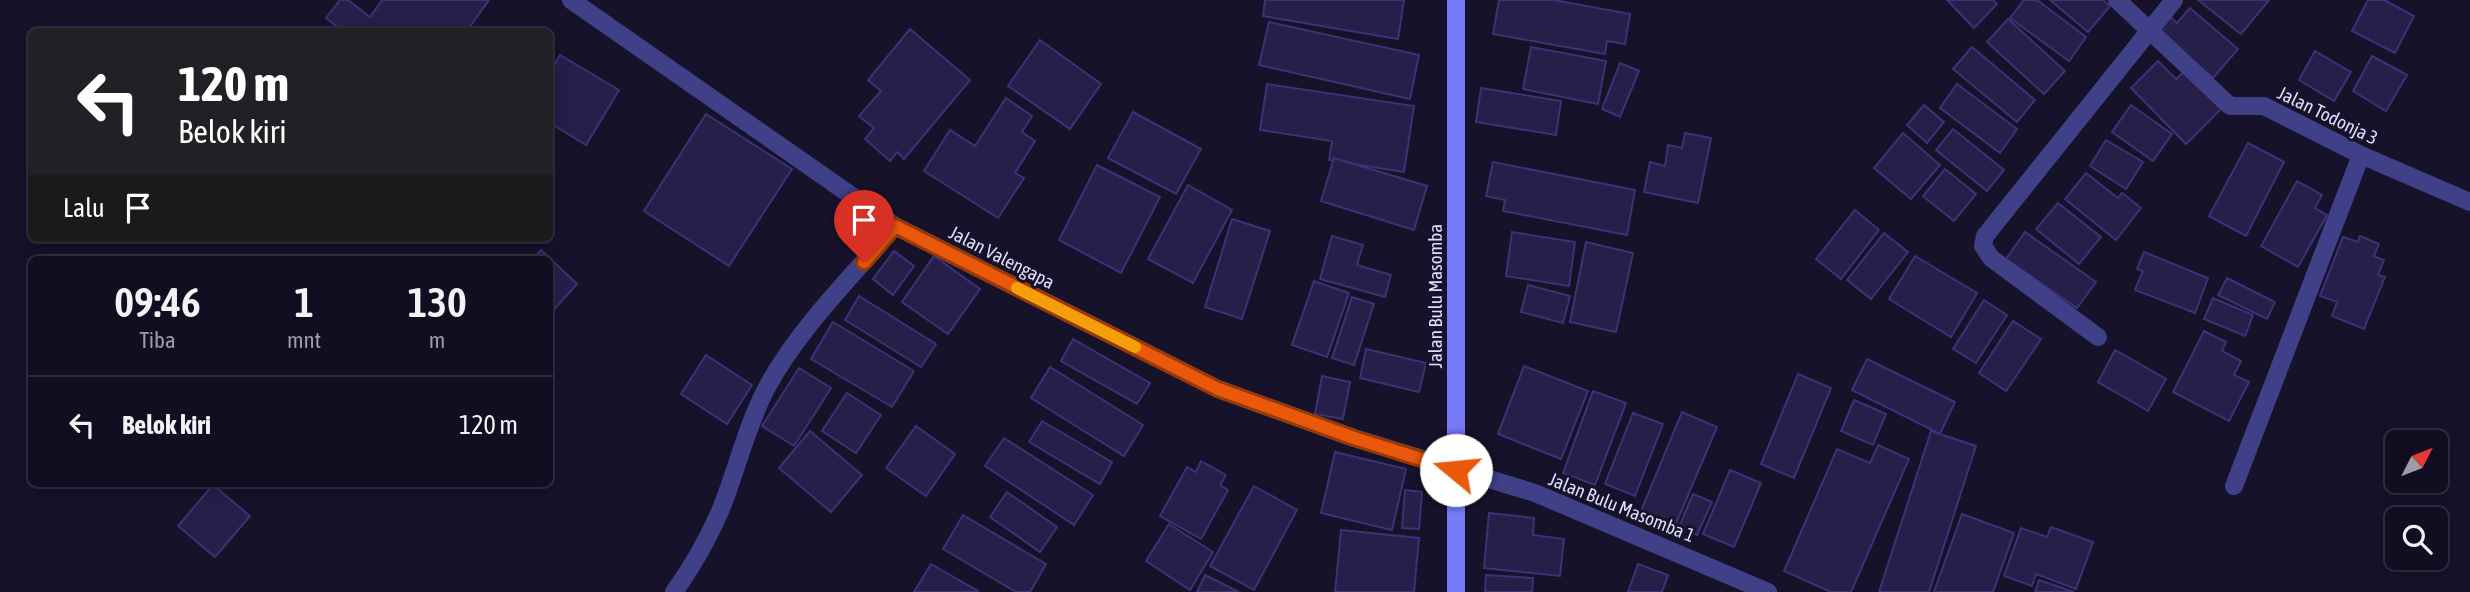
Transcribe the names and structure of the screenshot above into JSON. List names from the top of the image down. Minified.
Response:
{"streets":{"street":["Jalan Todonja 3","Jalan Valengapa","Jalan Bulu Masomba","Jalan Bulu Masomba 1"]},"crossings":[["Jalan Valengapa","Jalan Bulu Masomba"],["Jalan Valengapa","Jalan Bulu Masomba 1"],["Jalan Bulu Masomba","Jalan Bulu Masomba 1"]],"north":"top right","page":{"turn":["120 m","Belok kiri"],"then":"Lalu","eta":["09:46","Tiba","1","mnt","130","m"],"list":[{"name":"Belok kiri","value":"120 m"}]}}
